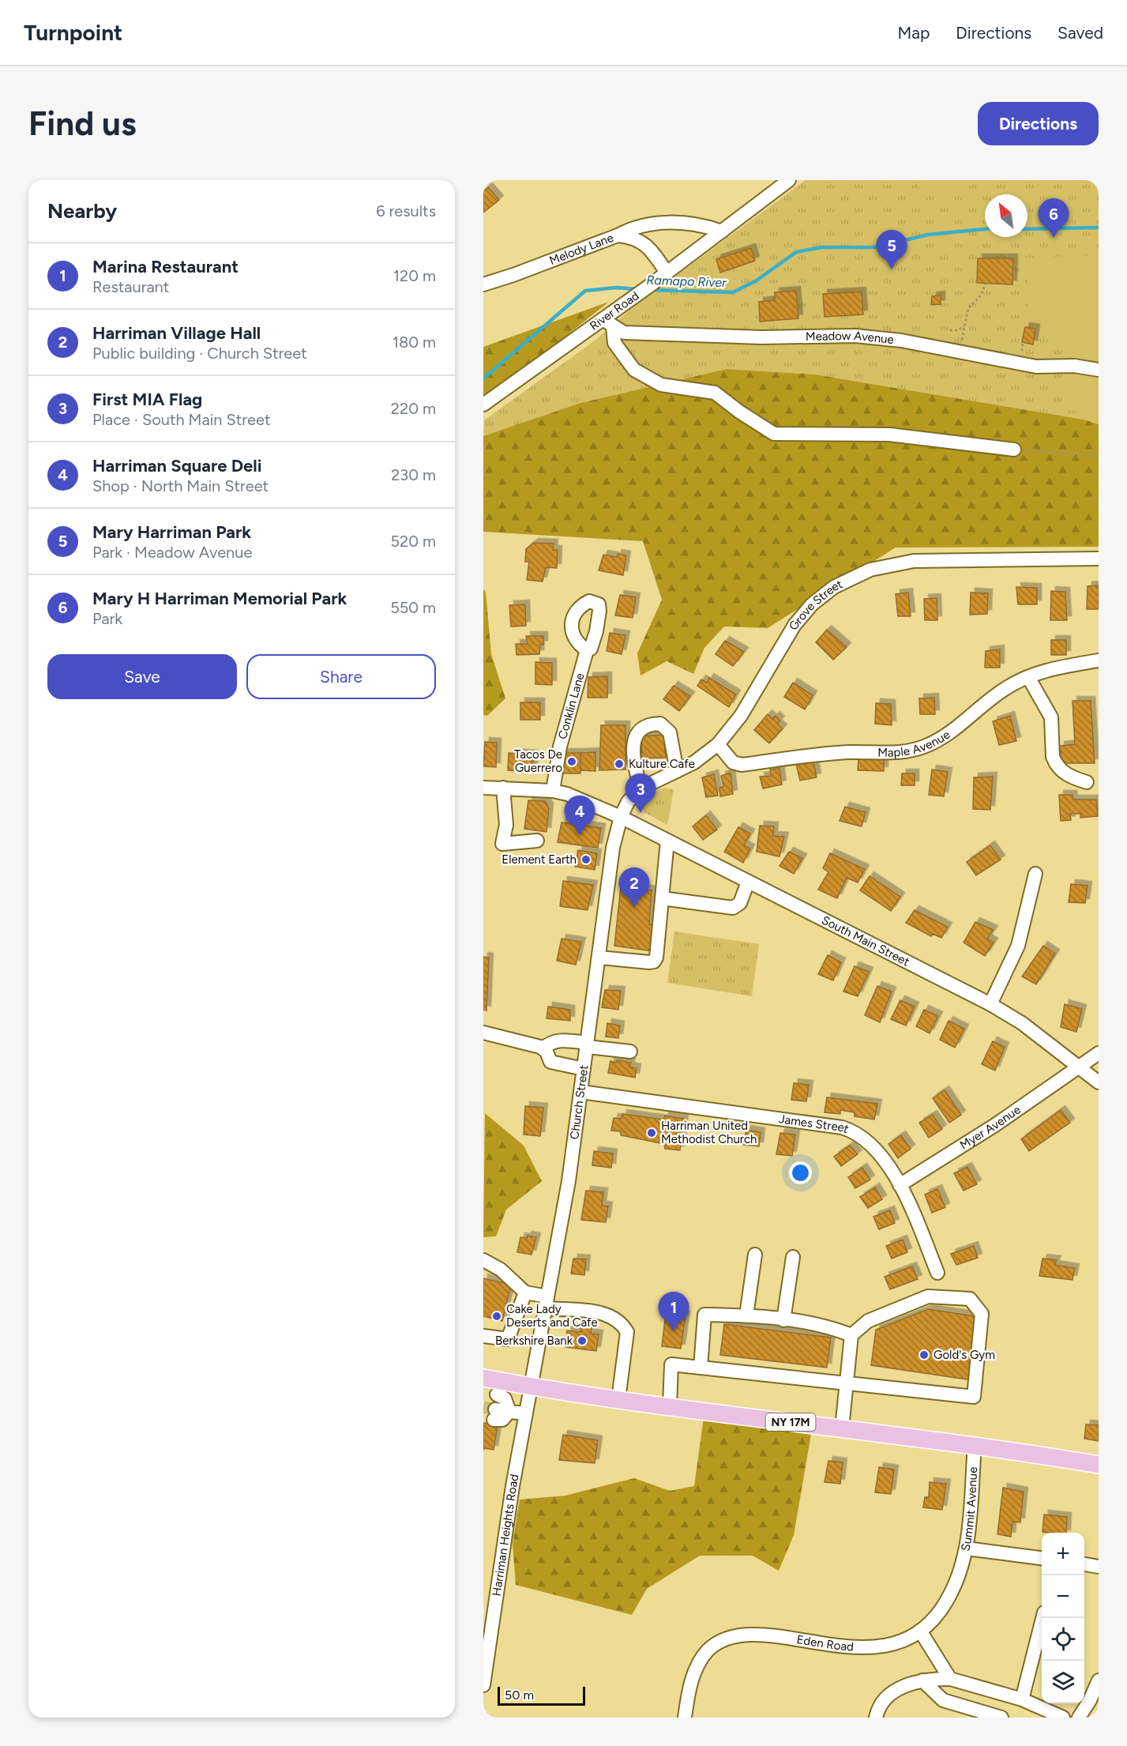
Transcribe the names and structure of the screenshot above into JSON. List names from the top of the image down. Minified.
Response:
{"streets":{"main road":["NY 17M"],"street":["Melody Lane","River Road","Meadow Avenue","Grove Street","Conklin Lane","Maple Avenue","South Main Street","Church Street","James Street","Myer Avenue","Summit Avenue","Harriman Heights Road","Eden Road"]},"crossings":[["Melody Lane","River Road"],["River Road","Meadow Avenue"],["Grove Street","Maple Avenue"],["Grove Street","South Main Street"],["Grove Street","Church Street"],["Conklin Lane","South Main Street"],["South Main Street","Church Street"],["South Main Street","Myer Avenue"],["Church Street","James Street"],["Church Street","NY 17M"],["Church Street","Harriman Heights Road"],["James Street","Myer Avenue"],["NY 17M","Summit Avenue"],["NY 17M","Harriman Heights Road"],["Summit Avenue","Eden Road"]],"water":["Ramapo River"],"places":["Tacos De Guerrero","Kulture Cafe","Element Earth","Harriman United Methodist Church","Cake Lady Deserts and Cafe","Berkshire Bank","Gold's Gym"],"scale_bar":"50 m","north":"top left","page":{"header":"Turnpoint","nav":["Map","Directions","Saved"],"buttons":["Directions",["Save","Share"]],"title":"Find us","heading":["Nearby","6 results"],"pins":["6","5","3","4","2","1"],"list":[{"mark":"1","name":"Marina Restaurant","note":"Restaurant","value":"120 m"},{"mark":"2","name":"Harriman Village Hall","note":"Public building · Church Street","value":"180 m"},{"mark":"3","name":"First MIA Flag","note":"Place · South Main Street","value":"220 m"},{"mark":"4","name":"Harriman Square Deli","note":"Shop · North Main Street","value":"230 m"},{"mark":"5","name":"Mary Harriman Park","note":"Park · Meadow Avenue","value":"520 m"},{"mark":"6","name":"Mary H Harriman Memorial Park","note":"Park","value":"550 m"}],"map_buttons":["+","−"],"scale":"50 m"}}
